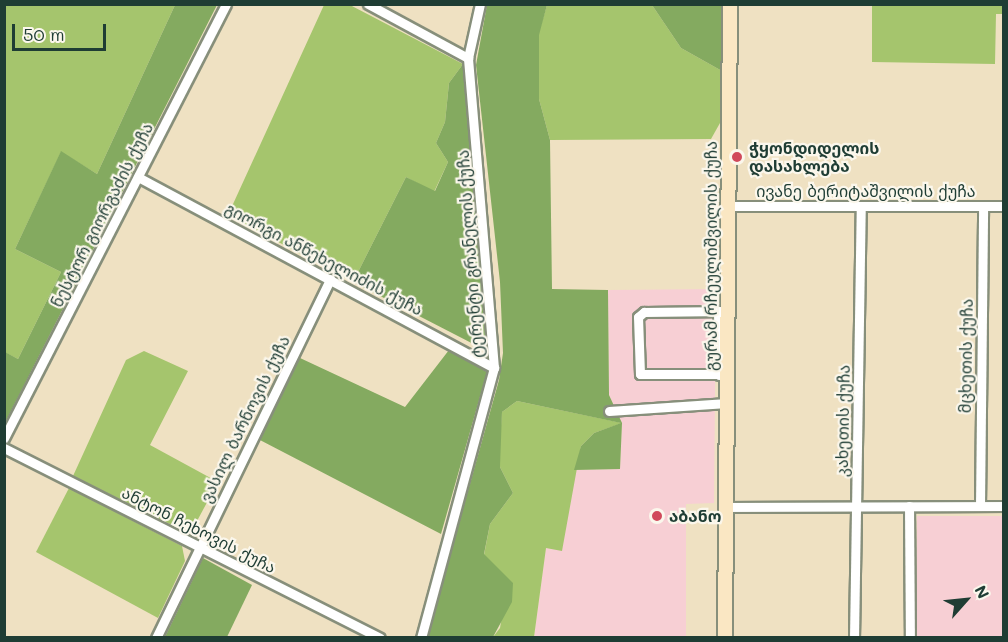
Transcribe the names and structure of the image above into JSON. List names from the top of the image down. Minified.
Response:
{"streets":{"street":["ივანე ბერიტაშვილის ქუჩა","ნესტორ გიორგაძის ქუჩა","ტერენტი გრანელის ქუჩა","გურამ რჩეულიშვილის ქუჩა","გიორგი ანწეხელიძის ქუჩა","მცხეთის ქუჩა","ვასილ ბარნოვის ქუჩა","კახეთის ქუჩა","ანტონ ჩეხოვის ქუჩა"]},"crossings":[["ივანე ბერიტაშვილის ქუჩა","გურამ რჩეულიშვილის ქუჩა"],["ივანე ბერიტაშვილის ქუჩა","მცხეთის ქუჩა"],["ივანე ბერიტაშვილის ქუჩა","კახეთის ქუჩა"],["ნესტორ გიორგაძის ქუჩა","გიორგი ანწეხელიძის ქუჩა"],["ტერენტი გრანელის ქუჩა","გიორგი ანწეხელიძის ქუჩა"],["გიორგი ანწეხელიძის ქუჩა","ვასილ ბარნოვის ქუჩა"],["ვასილ ბარნოვის ქუჩა","ანტონ ჩეხოვის ქუჩა"]],"places":["ჭყონდიდელის დასახლება","აბანო"],"scale_bar":"50 m","north":"top right"}
